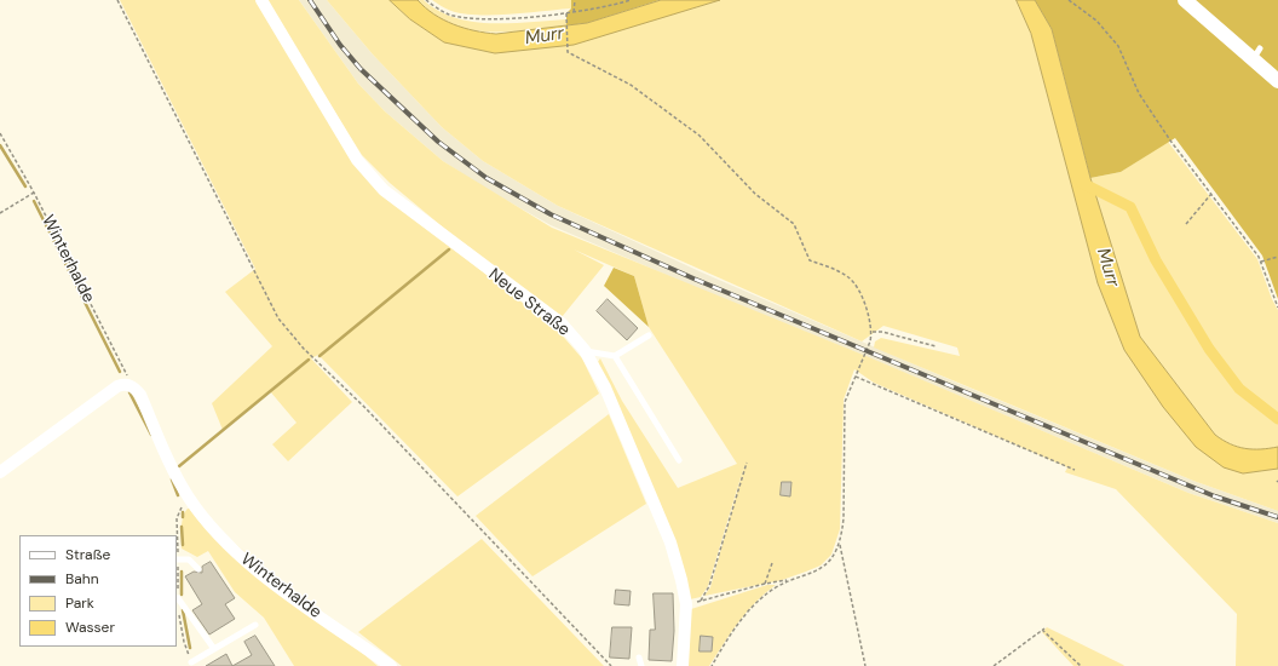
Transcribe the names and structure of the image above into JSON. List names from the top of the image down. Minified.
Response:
{"streets":{"street":["Winterhalde","Neue Straße"]},"water":["Murr"],"legend":["Straße","Bahn","Park","Wasser"]}
